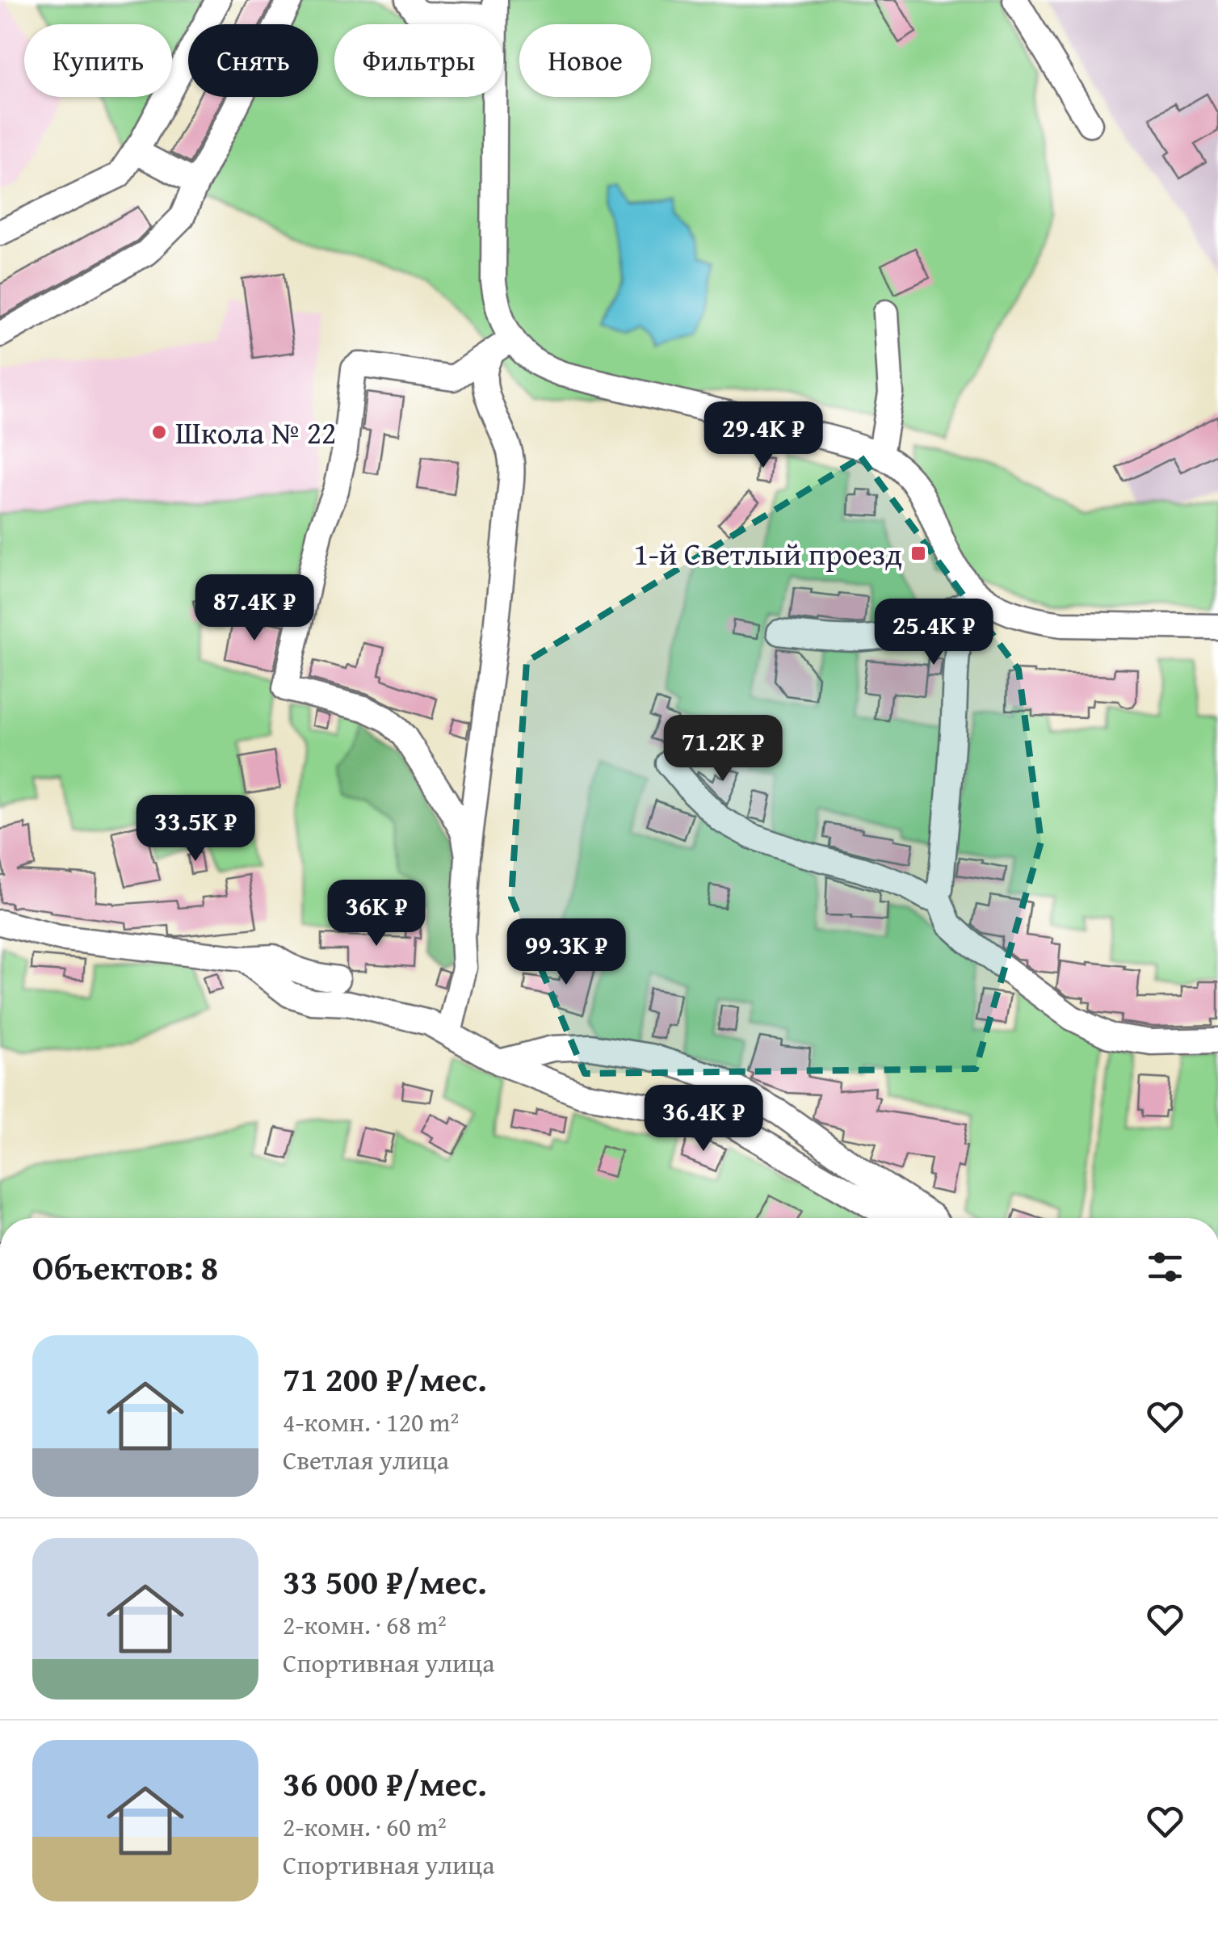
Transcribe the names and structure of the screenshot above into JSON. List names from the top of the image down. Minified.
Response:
{"places":{"other":["Школа № 22"],"transit":["1-й Светлый проезд"]},"page":{"chip":["Купить","Снять","Фильтры","Новое"],"price":["29.4K ₽","87.4K ₽","25.4K ₽","71.2K ₽","33.5K ₽","36K ₽","99.3K ₽","36.4K ₽"],"heading":"Объектов: 8","list":[{"name":"71 200 ₽/мес.","note":"4-комн. · 120 m² · Светлая улица"},{"name":"33 500 ₽/мес.","note":"2-комн. · 68 m² · Спортивная улица"},{"name":"36 000 ₽/мес.","note":"2-комн. · 60 m² · Спортивная улица"}]}}
